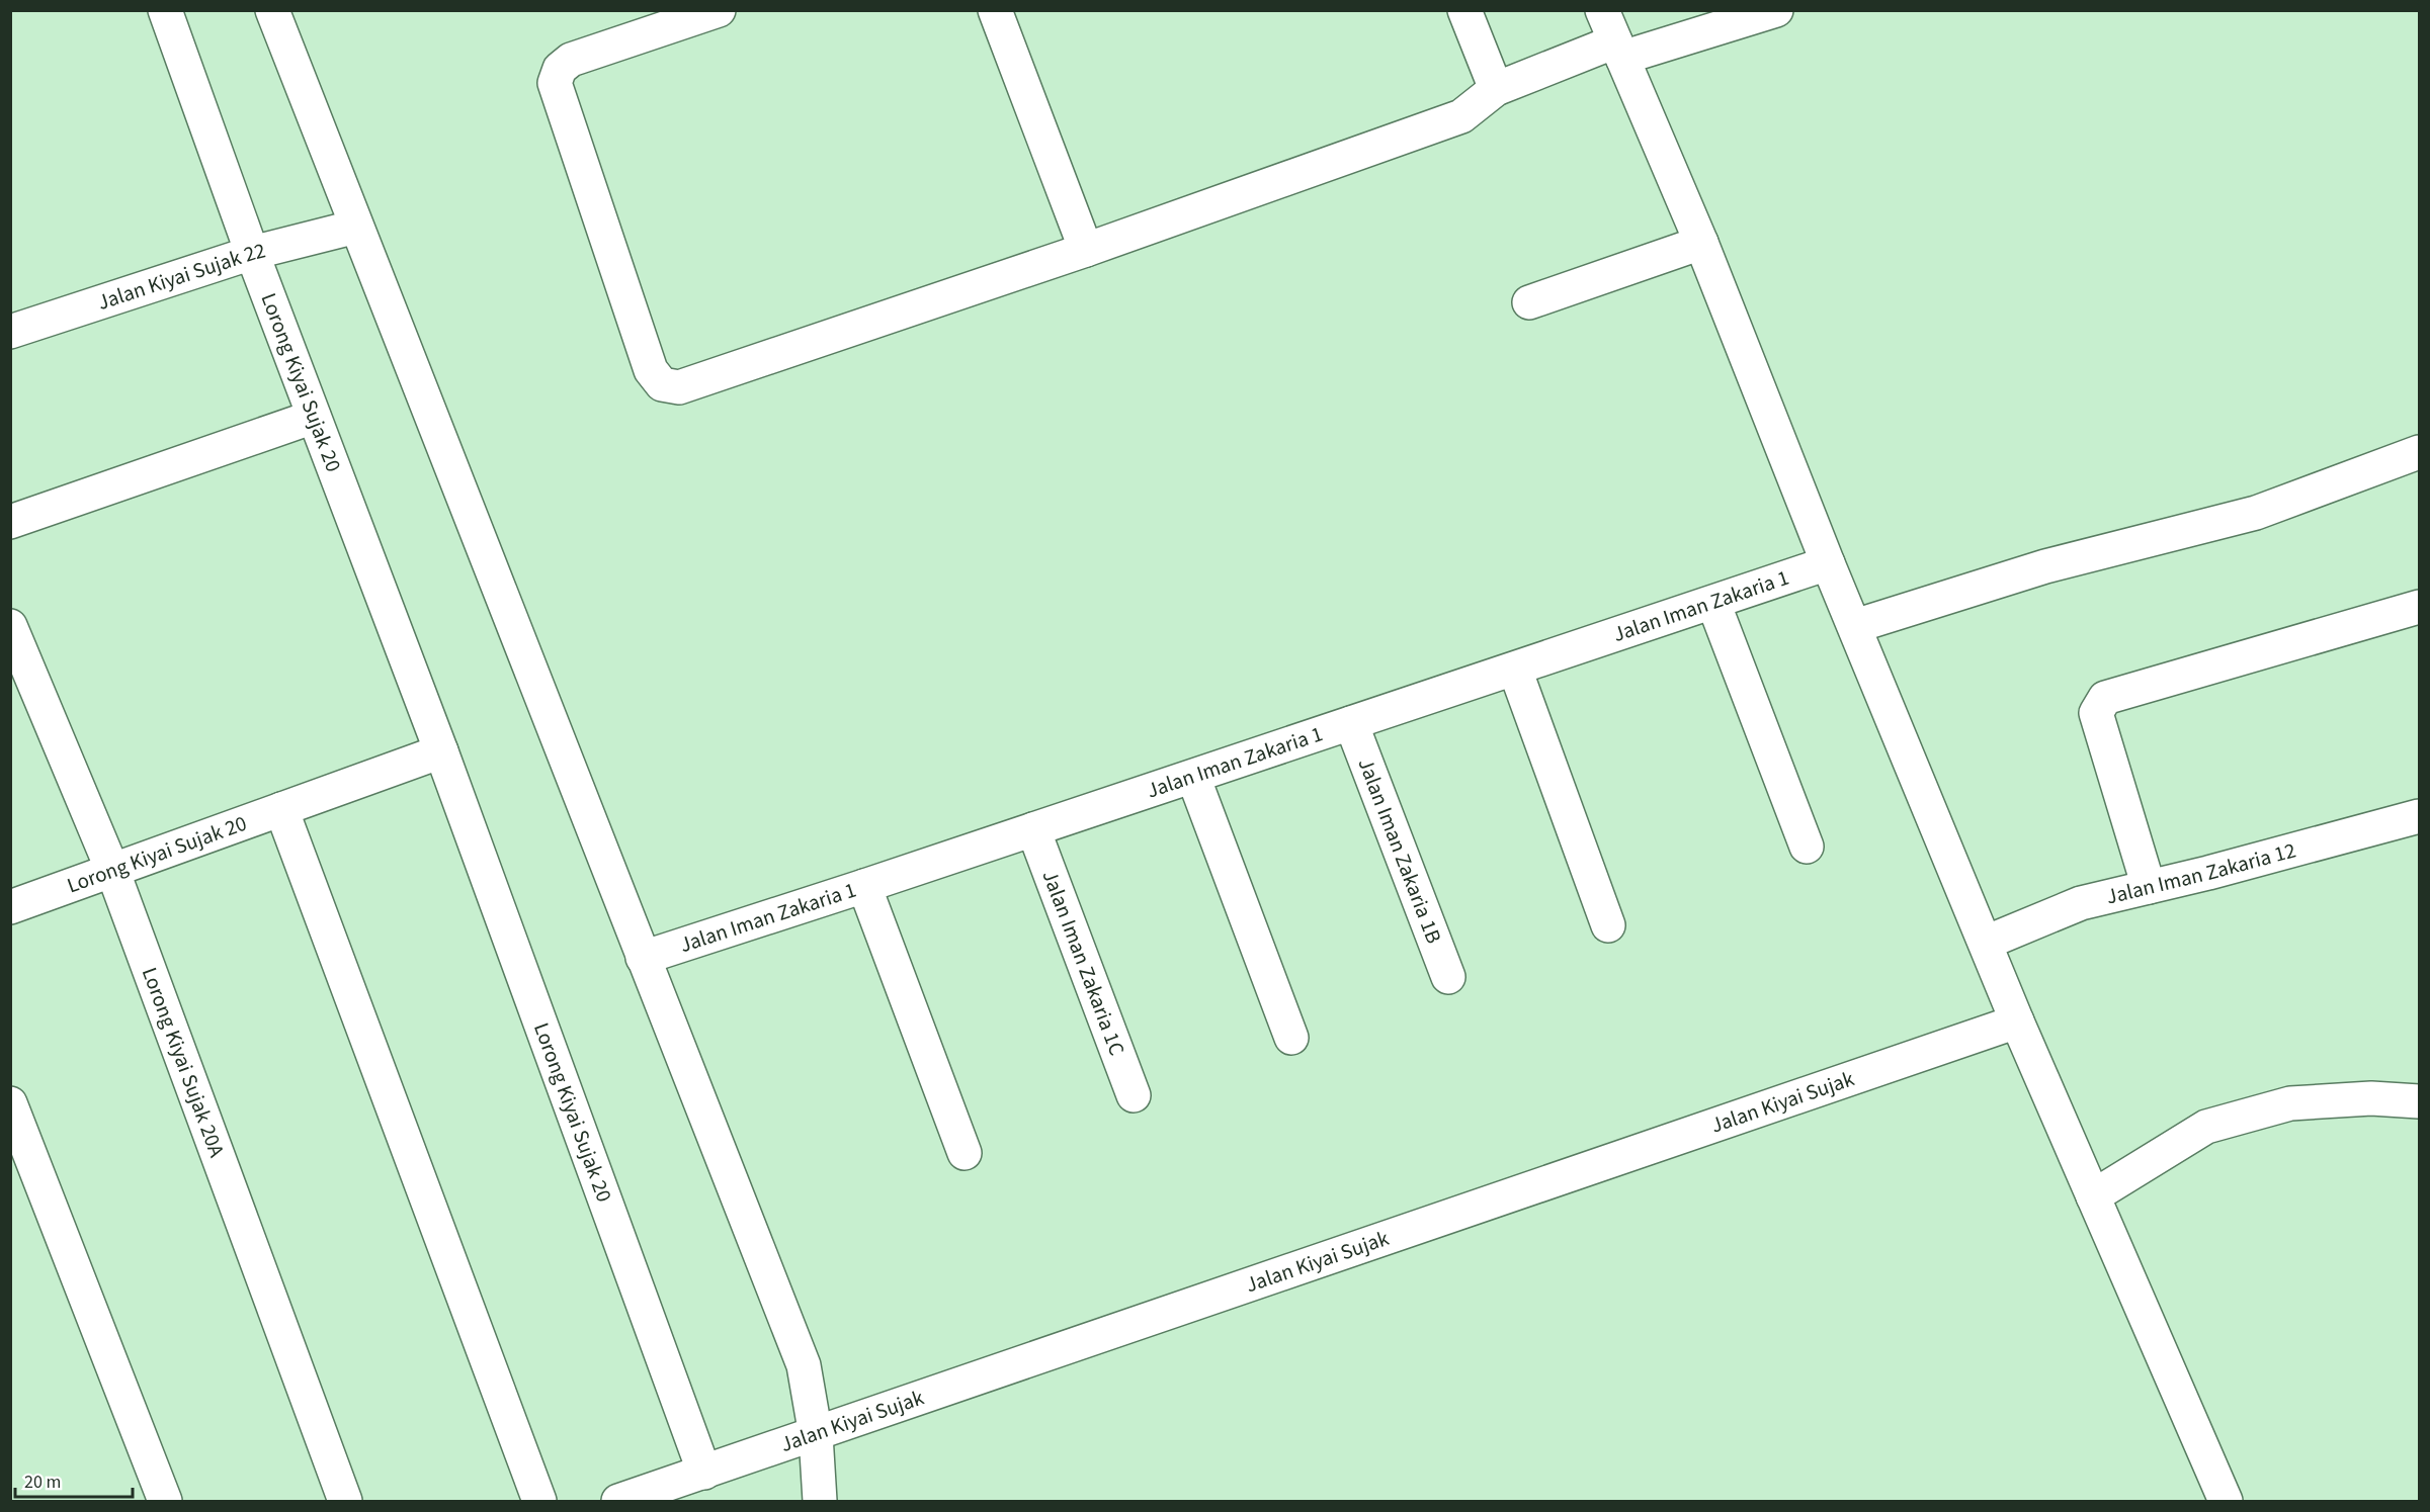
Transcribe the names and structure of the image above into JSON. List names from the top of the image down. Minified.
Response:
{"streets":{"street":["Jalan Kiyai Sujak 22","Lorong Kiyai Sujak 20","Jalan Iman Zakaria 1","Jalan Iman Zakaria 1B","Jalan Iman Zakaria 12","Jalan Iman Zakaria 1C","Lorong Kiyai Sujak 20A","Jalan Kiyai Sujak"]},"crossings":[["Jalan Kiyai Sujak 22","Lorong Kiyai Sujak 20"],["Lorong Kiyai Sujak 20","Lorong Kiyai Sujak 20A"],["Lorong Kiyai Sujak 20","Jalan Kiyai Sujak"],["Jalan Iman Zakaria 1","Jalan Iman Zakaria 1B"],["Jalan Iman Zakaria 1","Jalan Iman Zakaria 1C"]],"scale_bar":"20 m"}
